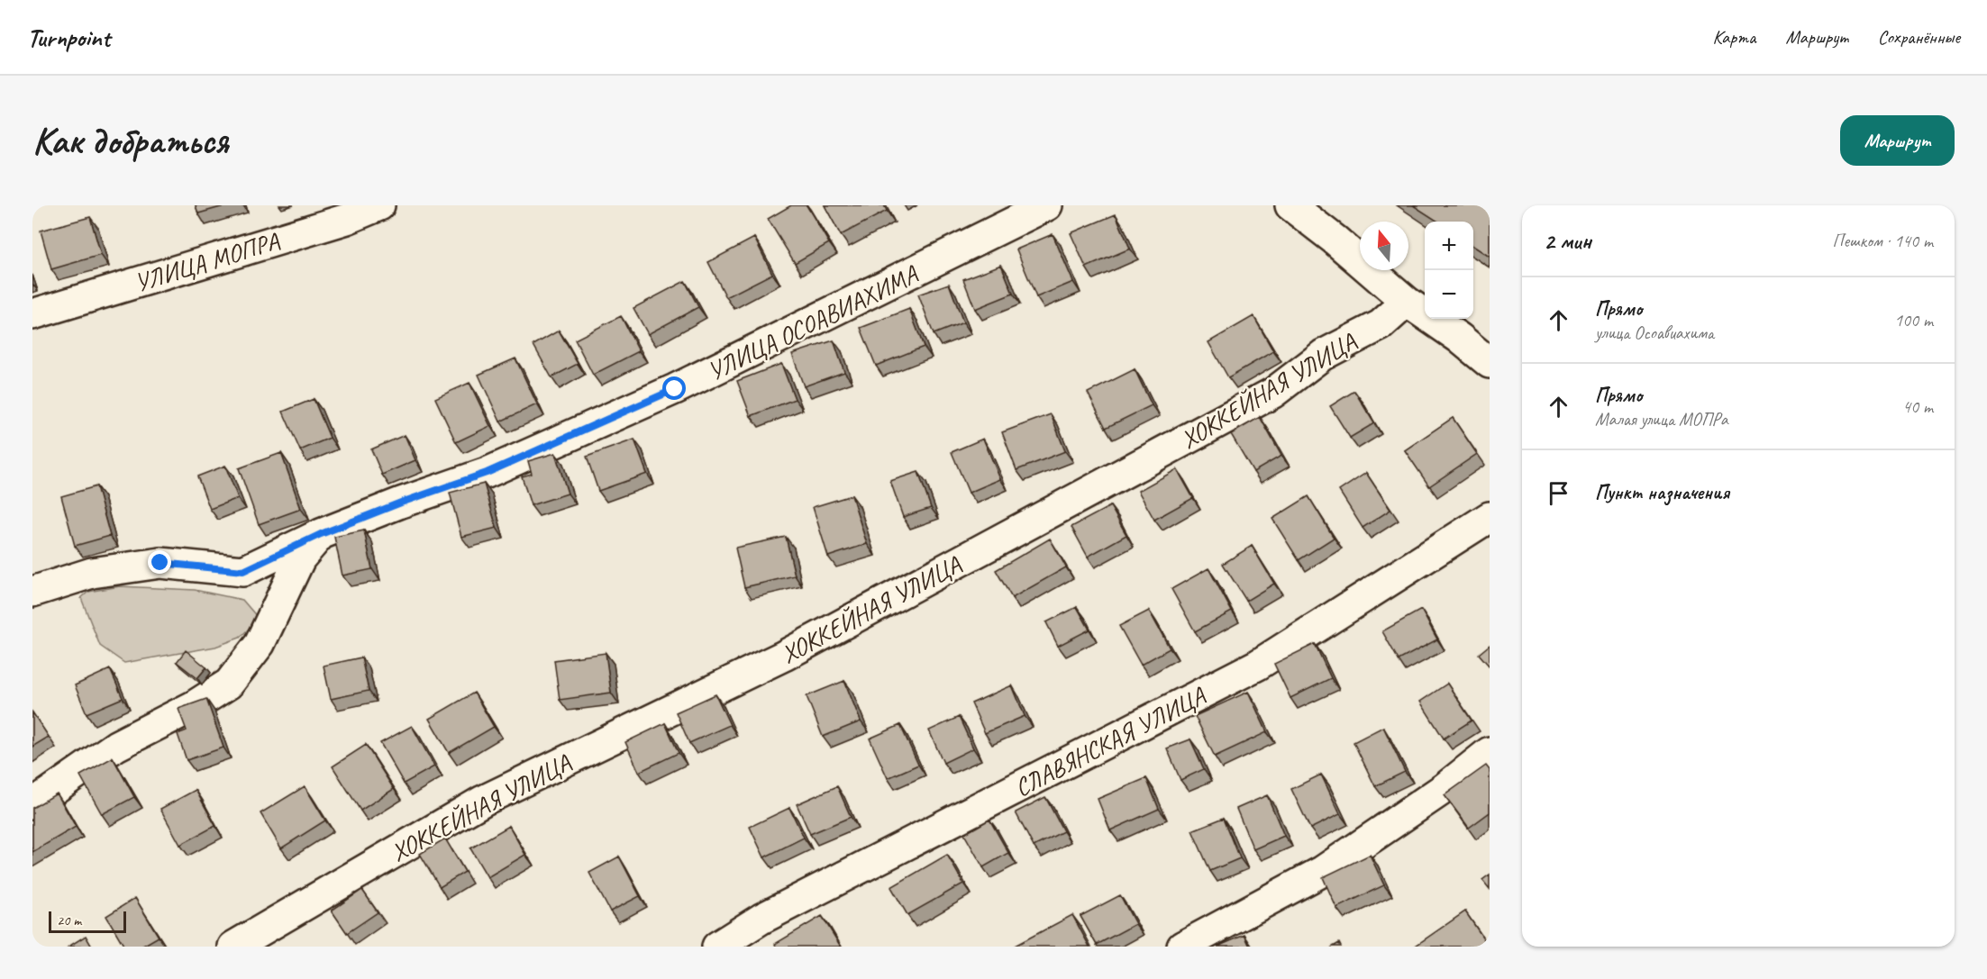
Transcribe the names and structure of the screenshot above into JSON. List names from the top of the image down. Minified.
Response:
{"streets":{"street":["УЛИЦА МОПРА","УЛИЦА ОСОАВИАХИМА","ХОККЕЙНАЯ УЛИЦА","СЛАВЯНСКАЯ УЛИЦА"]},"scale_bar":"20 m","north":"top","page":{"header":"Turnpoint","nav":["Карта","Маршрут","Сохранённые"],"buttons":"Маршрут","title":"Как добраться","heading":["2 мин","Пешком · 140 m"],"map_buttons":["+","−"],"list":[["Прямо","улица Осоавиахима","100 m"],["Прямо","Малая улица МОПРа","40 m"],"Пункт назначения"],"scale":"20 m"}}
